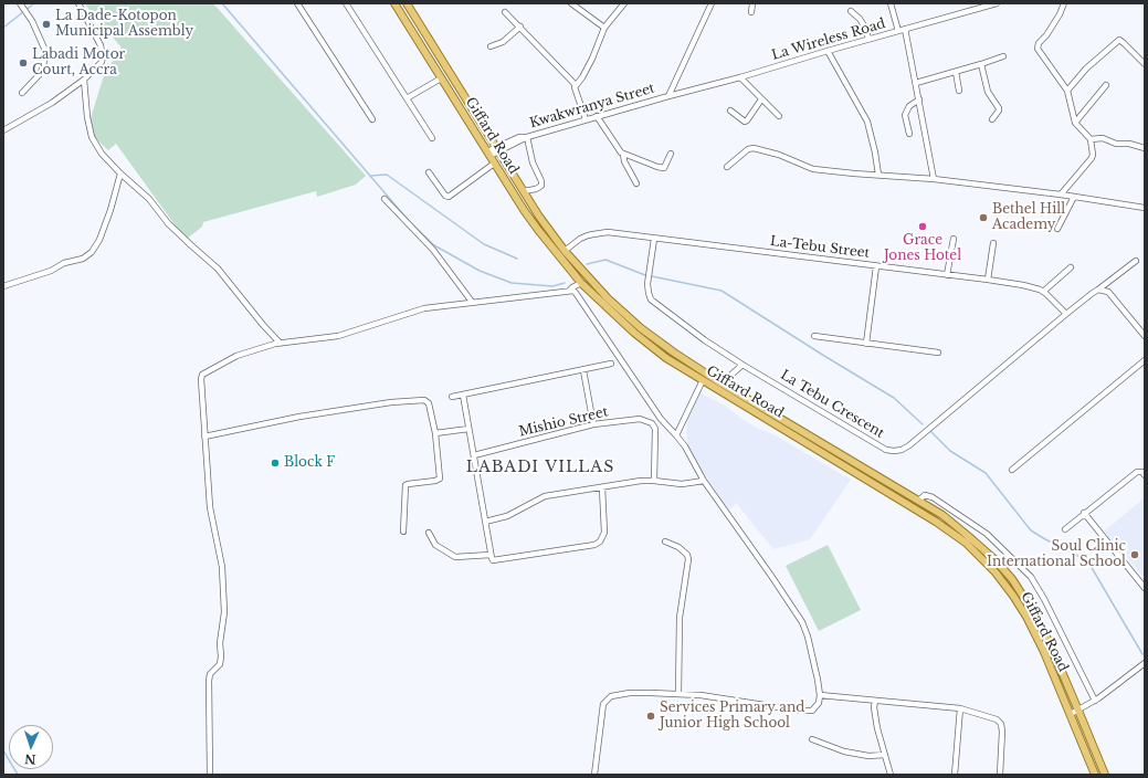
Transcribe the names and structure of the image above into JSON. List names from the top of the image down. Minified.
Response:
{"streets":{"main road":["Giffard Road"],"street":["La Wireless Road","Kwakwranya Street","La-Tebu Street","La Tebu Crescent","Mishio Street"]},"crossings":[["La Wireless Road","Kwakwranya Street"],["Kwakwranya Street","Giffard Road"],["Giffard Road","La-Tebu Street"],["La-Tebu Street","La Tebu Crescent"]],"districts":["LABADI VILLAS"],"places":["La Dade-Kotopon Municipal Assembly","Labadi Motor Court, Accra","Bethel Hill Academy","Grace Jones Hotel","Block F","Soul Clinic International School","Services Primary and Junior High School"],"north":"bottom"}
